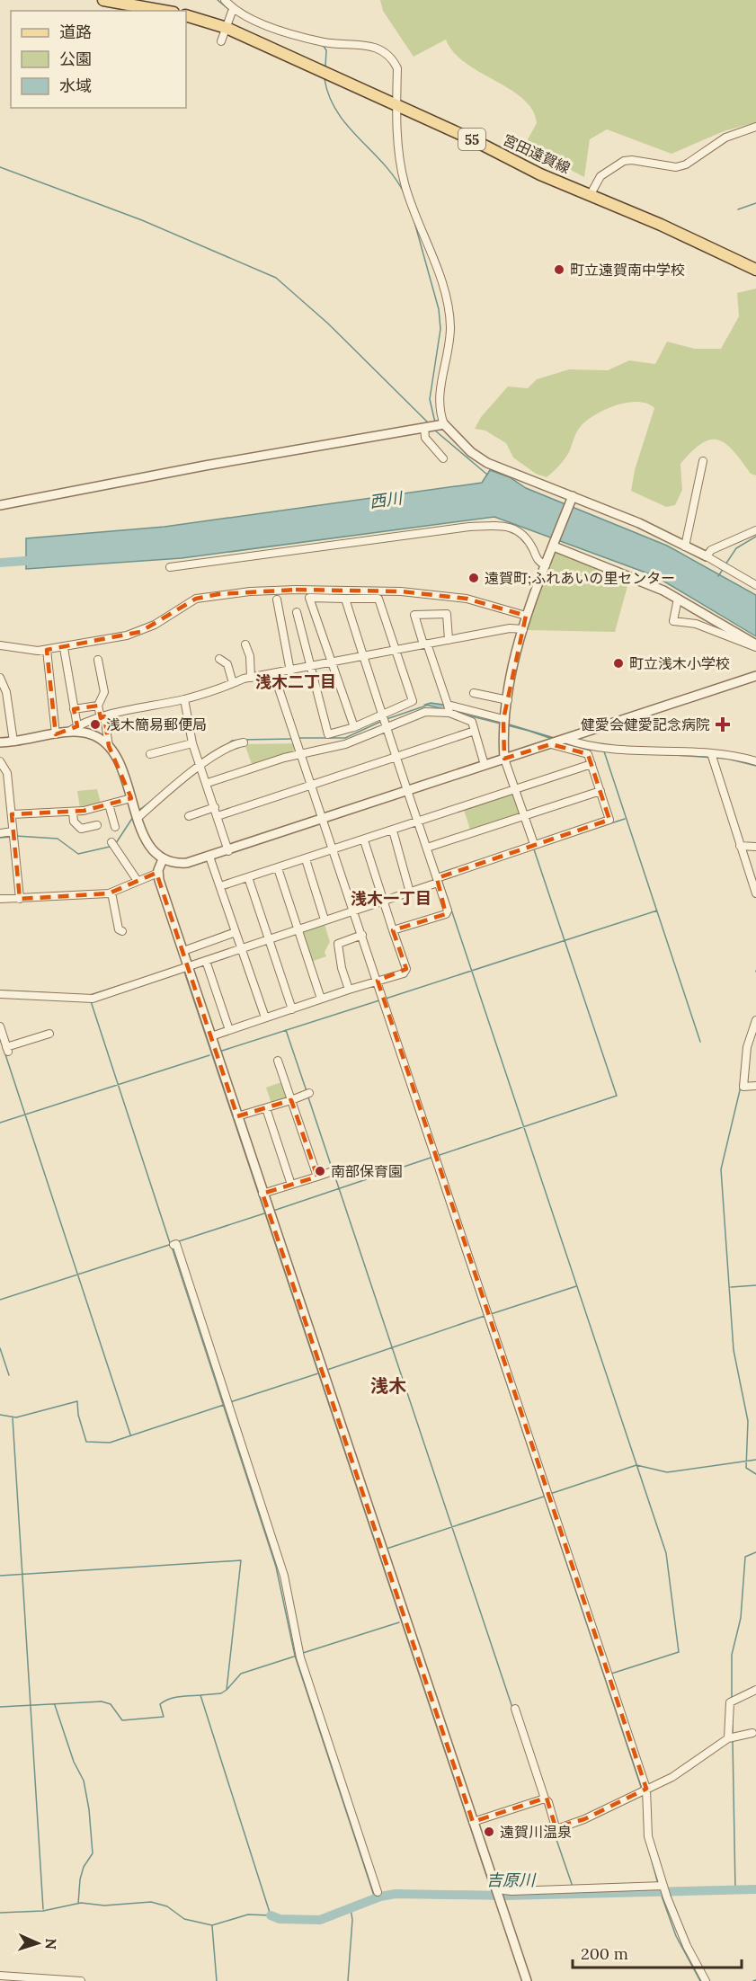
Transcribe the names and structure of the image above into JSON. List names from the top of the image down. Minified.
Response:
{"streets":{"main road":["55","宮田遠賀線"]},"districts":["浅木二丁目","浅木一丁目","浅木"],"water":["西川","吉原川"],"places":{"other":["町立遠賀南中学校","遠賀町;ふれあいの里センター","町立浅木小学校","浅木簡易郵便局","南部保育園","遠賀川温泉"],"health":["健愛会健愛記念病院"]},"legend":["道路","公園","水域"],"scale_bar":"200 m","north":"right"}
